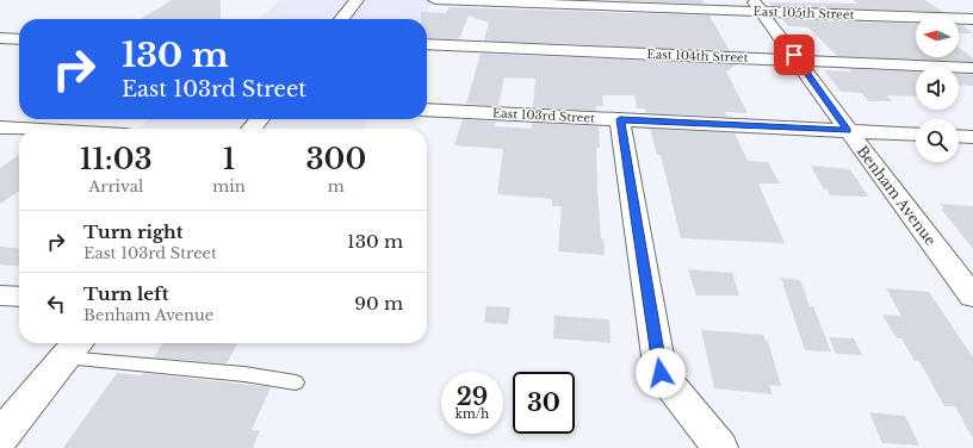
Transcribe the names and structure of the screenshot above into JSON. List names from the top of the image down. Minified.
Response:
{"streets":{"street":["East 105th Street","East 104th Street","East 103rd Street","Benham Avenue"]},"crossings":[["East 105th Street","Benham Avenue"],["East 104th Street","Benham Avenue"],["East 103rd Street","Benham Avenue"]],"north":"left","page":{"turn":["130 m","East 103rd Street"],"eta":["11:03","Arrival","1","min","300","m"],"list":[{"name":"Turn right","note":"East 103rd Street","value":"130 m"},{"name":"Turn left","note":"Benham Avenue","value":"90 m"}],"speed":"29 km/h","limit":"30"}}
